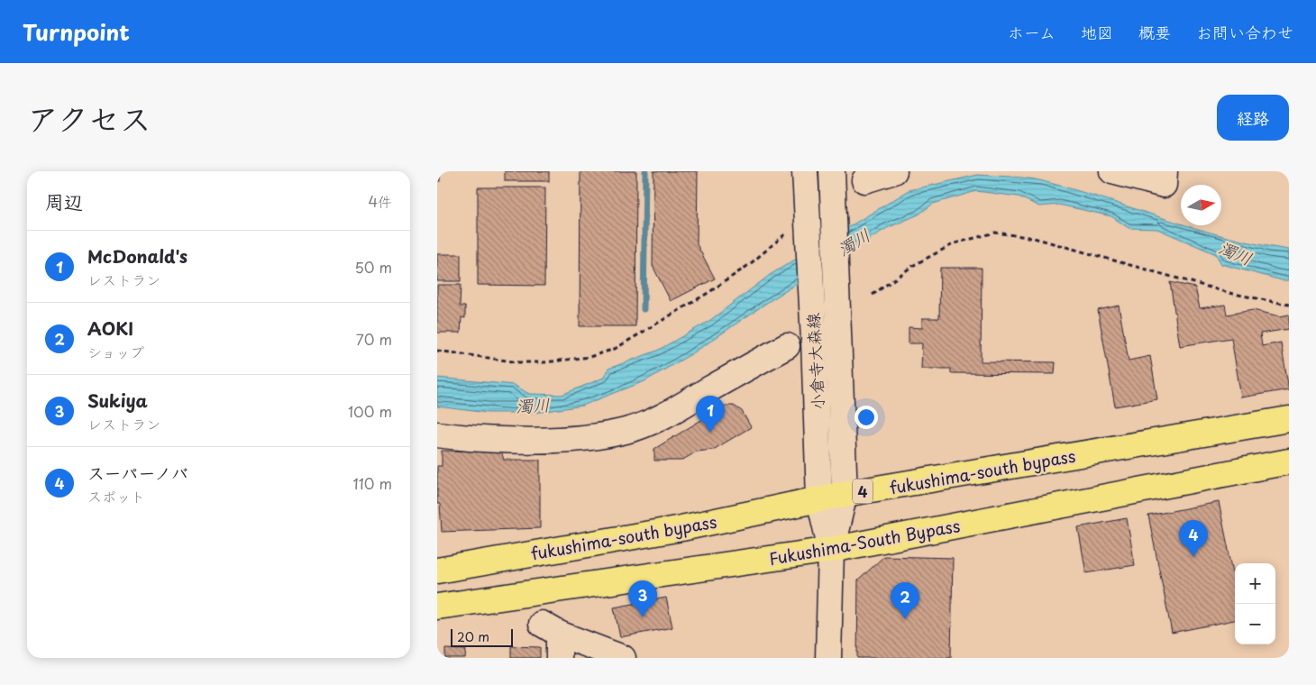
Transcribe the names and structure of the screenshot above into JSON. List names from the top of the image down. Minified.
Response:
{"streets":{"highway":["fukushima-south bypass","4","Fukushima-South Bypass"],"street":["小倉寺大森線"]},"crossings":[["小倉寺大森線","fukushima-south bypass"],["小倉寺大森線","Fukushima-South Bypass"]],"water":["濁川"],"scale_bar":"20 m","north":"right","page":{"header":"Turnpoint","nav":["ホーム","地図","概要","お問い合わせ"],"title":"アクセス","buttons":"経路","heading":["周辺","4件"],"list":[{"mark":"1","name":"McDonald's","note":"レストラン","value":"50 m"},{"mark":"2","name":"AOKI","note":"ショップ","value":"70 m"},{"mark":"3","name":"Sukiya","note":"レストラン","value":"100 m"},{"mark":"4","name":"スーパーノバ","note":"スポット","value":"110 m"}],"pins":["1","4","3","2"],"map_buttons":["+","−"],"scale":"20 m"}}
